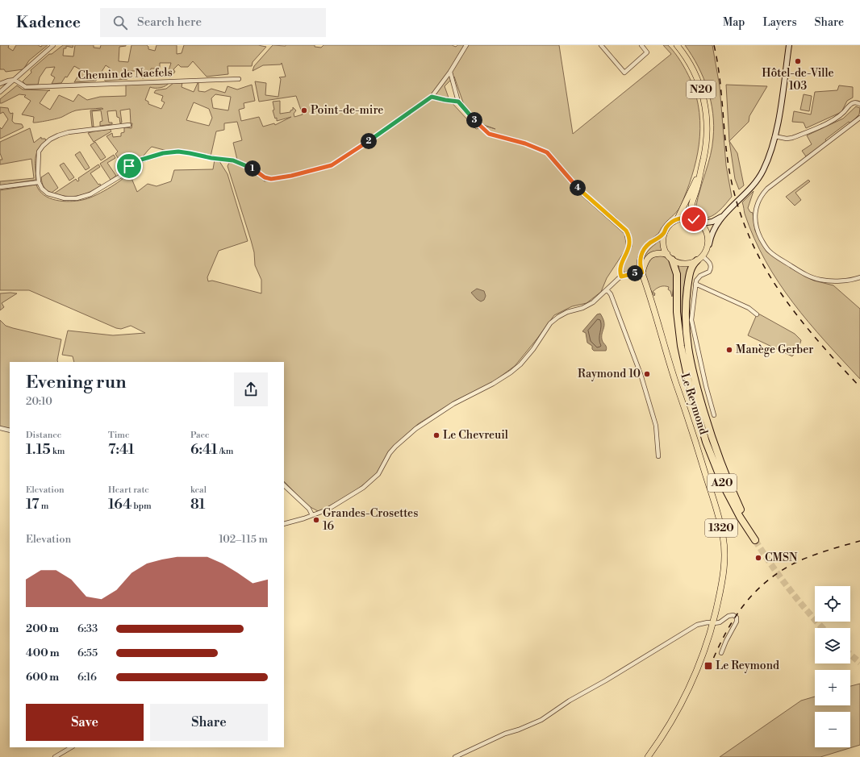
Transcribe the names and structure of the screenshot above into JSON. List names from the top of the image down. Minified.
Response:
{"streets":{"highway":["A20"],"main road":["N20","Le Reymond","1320"],"street":["Chemin de Naefels"]},"crossings":[["N20","A20"],["N20","1320"],["Le Reymond","1320"],["A20","1320"]],"places":{"other":["Hôtel-de-Ville 103","Point-de-mire","Manège Gerber","Raymond 10","Le Chevreuil","Grandes-Crosettes 16","CMSN"],"transit":["Le Reymond"]},"page":{"header":"Kadence","search":"Search here","nav":["Map","Layers","Share"],"pins":["3","2","1","4","5"],"heading":["Evening run","20:10"],"stats":[["Distance","1.15 km"],["Time","7:41"],["Pace","6:41 /km"],["Elevation","17 m"],["Heart rate","164 bpm"],["kcal","81"]],"chart":["Elevation","102–115 m"],"map_buttons":["+","−"],"list":[{"name":"200 m","note":"6:33"},{"name":"400 m","note":"6:55"},{"name":"600 m","note":"6:16"}],"buttons":["Save","Share"]}}
